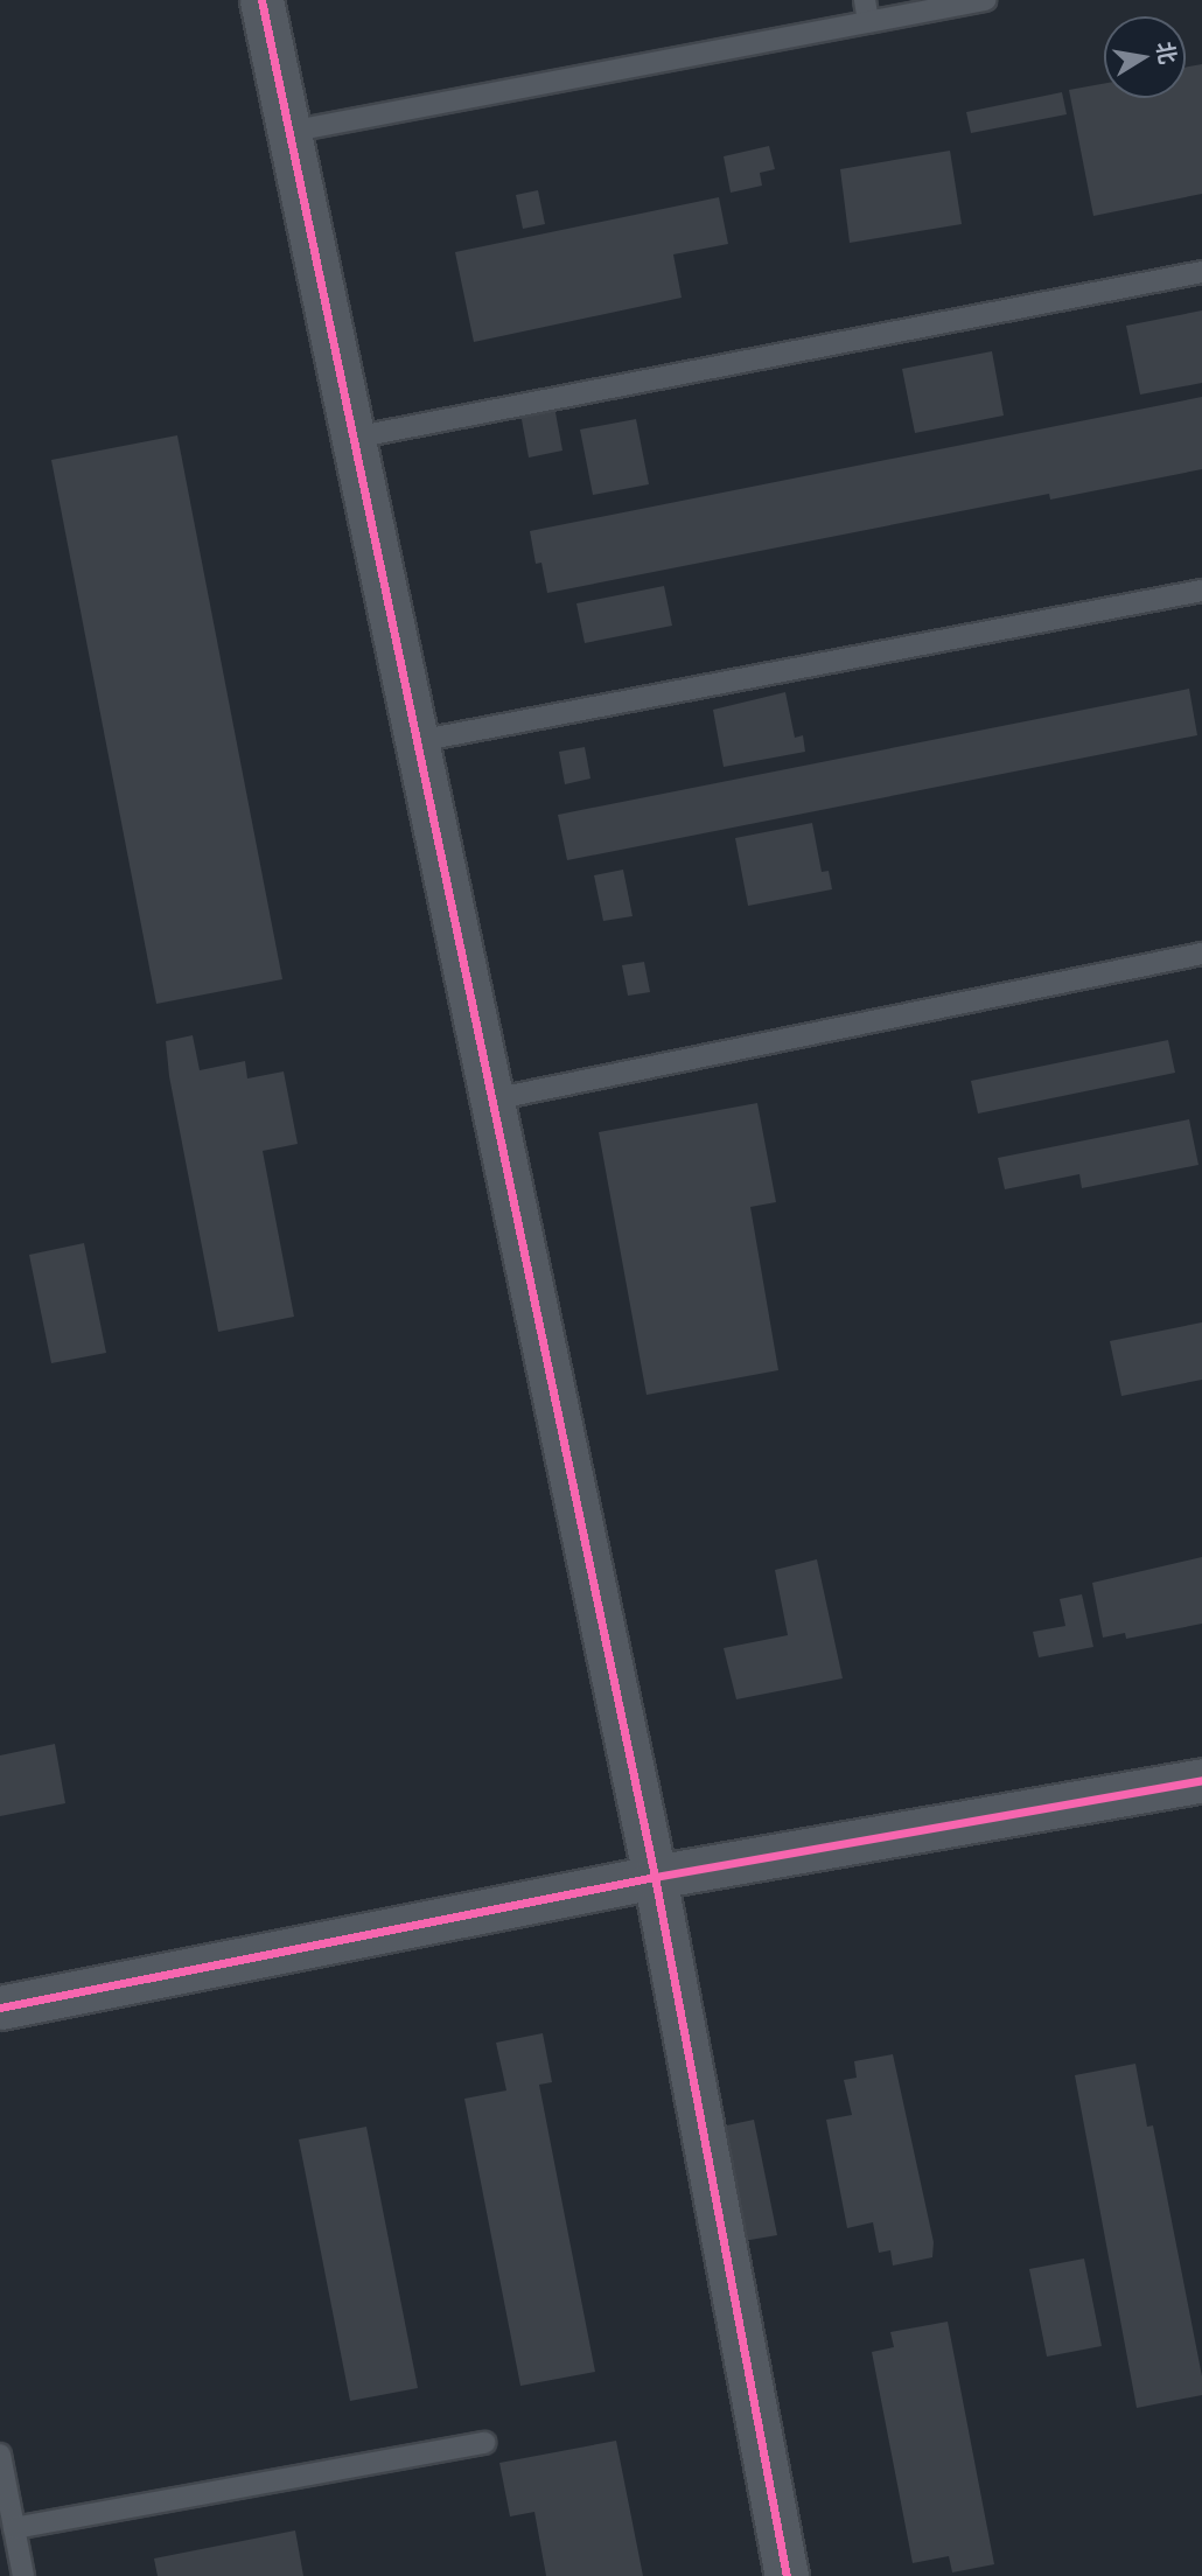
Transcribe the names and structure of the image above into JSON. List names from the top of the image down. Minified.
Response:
{"north":"right"}
